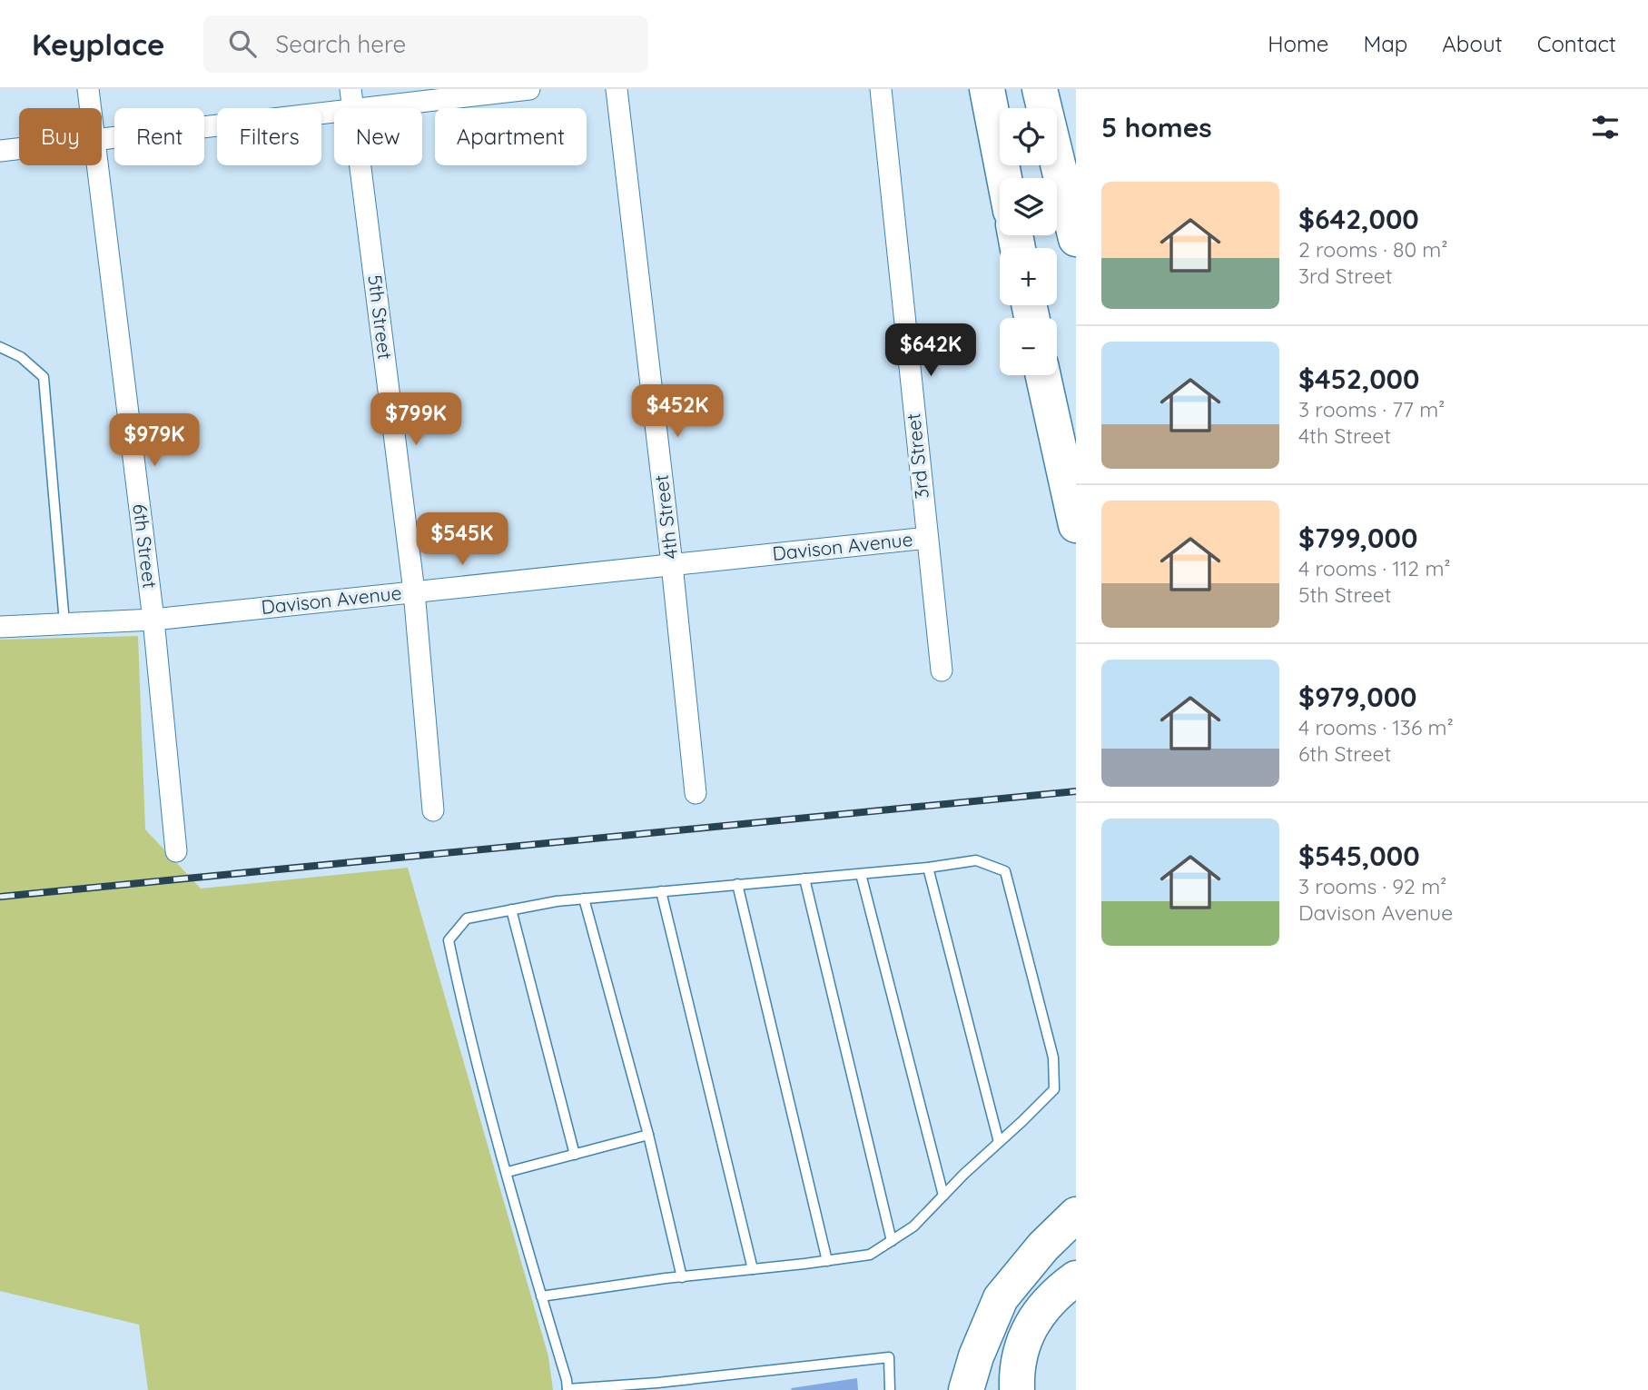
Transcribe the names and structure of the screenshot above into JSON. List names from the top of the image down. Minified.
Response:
{"streets":{"street":["5th Street","3rd Street","4th Street","6th Street","Davison Avenue"]},"crossings":[["5th Street","Davison Avenue"],["3rd Street","Davison Avenue"],["4th Street","Davison Avenue"],["6th Street","Davison Avenue"]],"page":{"header":"Keyplace","search":"Search here","nav":["Home","Map","About","Contact"],"heading":"5 homes","map_buttons":["+","−"],"chip":["Buy","Rent","Filters","New","Apartment"],"list":[{"name":"$642,000","note":"2 rooms · 80 m² · 3rd Street"},{"name":"$452,000","note":"3 rooms · 77 m² · 4th Street"},{"name":"$799,000","note":"4 rooms · 112 m² · 5th Street"},{"name":"$979,000","note":"4 rooms · 136 m² · 6th Street"},{"name":"$545,000","note":"3 rooms · 92 m² · Davison Avenue"}],"price":["$642K","$452K","$799K","$979K","$545K"]}}
